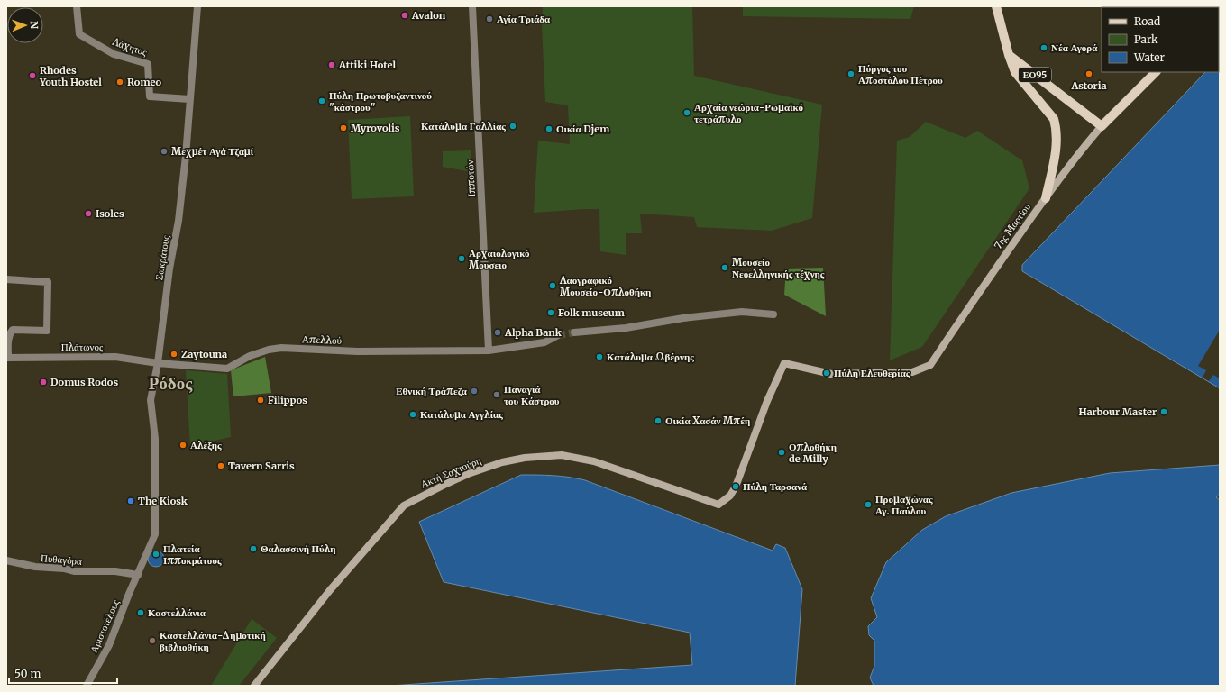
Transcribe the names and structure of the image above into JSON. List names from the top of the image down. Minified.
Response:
{"streets":{"main road":["ΕΟ95","7ης Μαρτίου","Ακτή Σαχτούρη"],"street":["Λάχητος","Ιπποτών","Σωκράτους","Απελλού","Πλάτωνος","Πυθαγόρα","Αριστοτέλους"]},"crossings":[["Λάχητος","Σωκράτους"],["ΕΟ95","7ης Μαρτίου"],["Ιπποτών","Απελλού"],["7ης Μαρτίου","Ακτή Σαχτούρη"],["Σωκράτους","Απελλού"],["Σωκράτους","Πλάτωνος"],["Σωκράτους","Πυθαγόρα"],["Σωκράτους","Αριστοτέλους"],["Απελλού","Πλάτωνος"],["Πυθαγόρα","Αριστοτέλους"]],"districts":["Ρόδος"],"places":["Avalon","Αγία Τριάδα","Νέα Αγορά","Attiki Hotel","Πύργος του Αποστόλου Πέτρου","Astoria","Rhodes Youth Hostel","Romeo","Πύλη Πρωτοβυζαντινού \"κάστρου\"","Αρχαία νεώρια-Ρωμαϊκό τετράπυλο","Κατάλυμα Γαλλίας","Myrovolis","Οικία Djem","Μεχμέτ Αγά Τζαμί","Isoles","Αρχαιολογικό Μουσειο","Μουσείο Νεοελληνικής τέχνης","Λαογραφικό Μουσείο-Οπλοθήκη","Folk museum","Alpha Bank","Zaytouna","Κατάλυμα Ωβέρνης","Πύλη Ελευθερίας","Domus Rodos","Εθνική Τράπεζα","Παναγιά του Κάστρου","Filippos","Harbour Master","Κατάλυμα Αγγλίας","Οικία Χασάν Μπέη","Αλέξης","Οπλοθήκη de Milly","Tavern Sarris","Πύλη Ταρσανά","The Kiosk","Προμαχώνας Αγ. Παύλου","Θαλασσινή Πύλη","Πλατεία Ιπποκράτους","Καστελλάνια","Καστελλάνια-Δημοτική βιβλιοθήκη"],"legend":["Road","Park","Water"],"scale_bar":"50 m","north":"right"}
